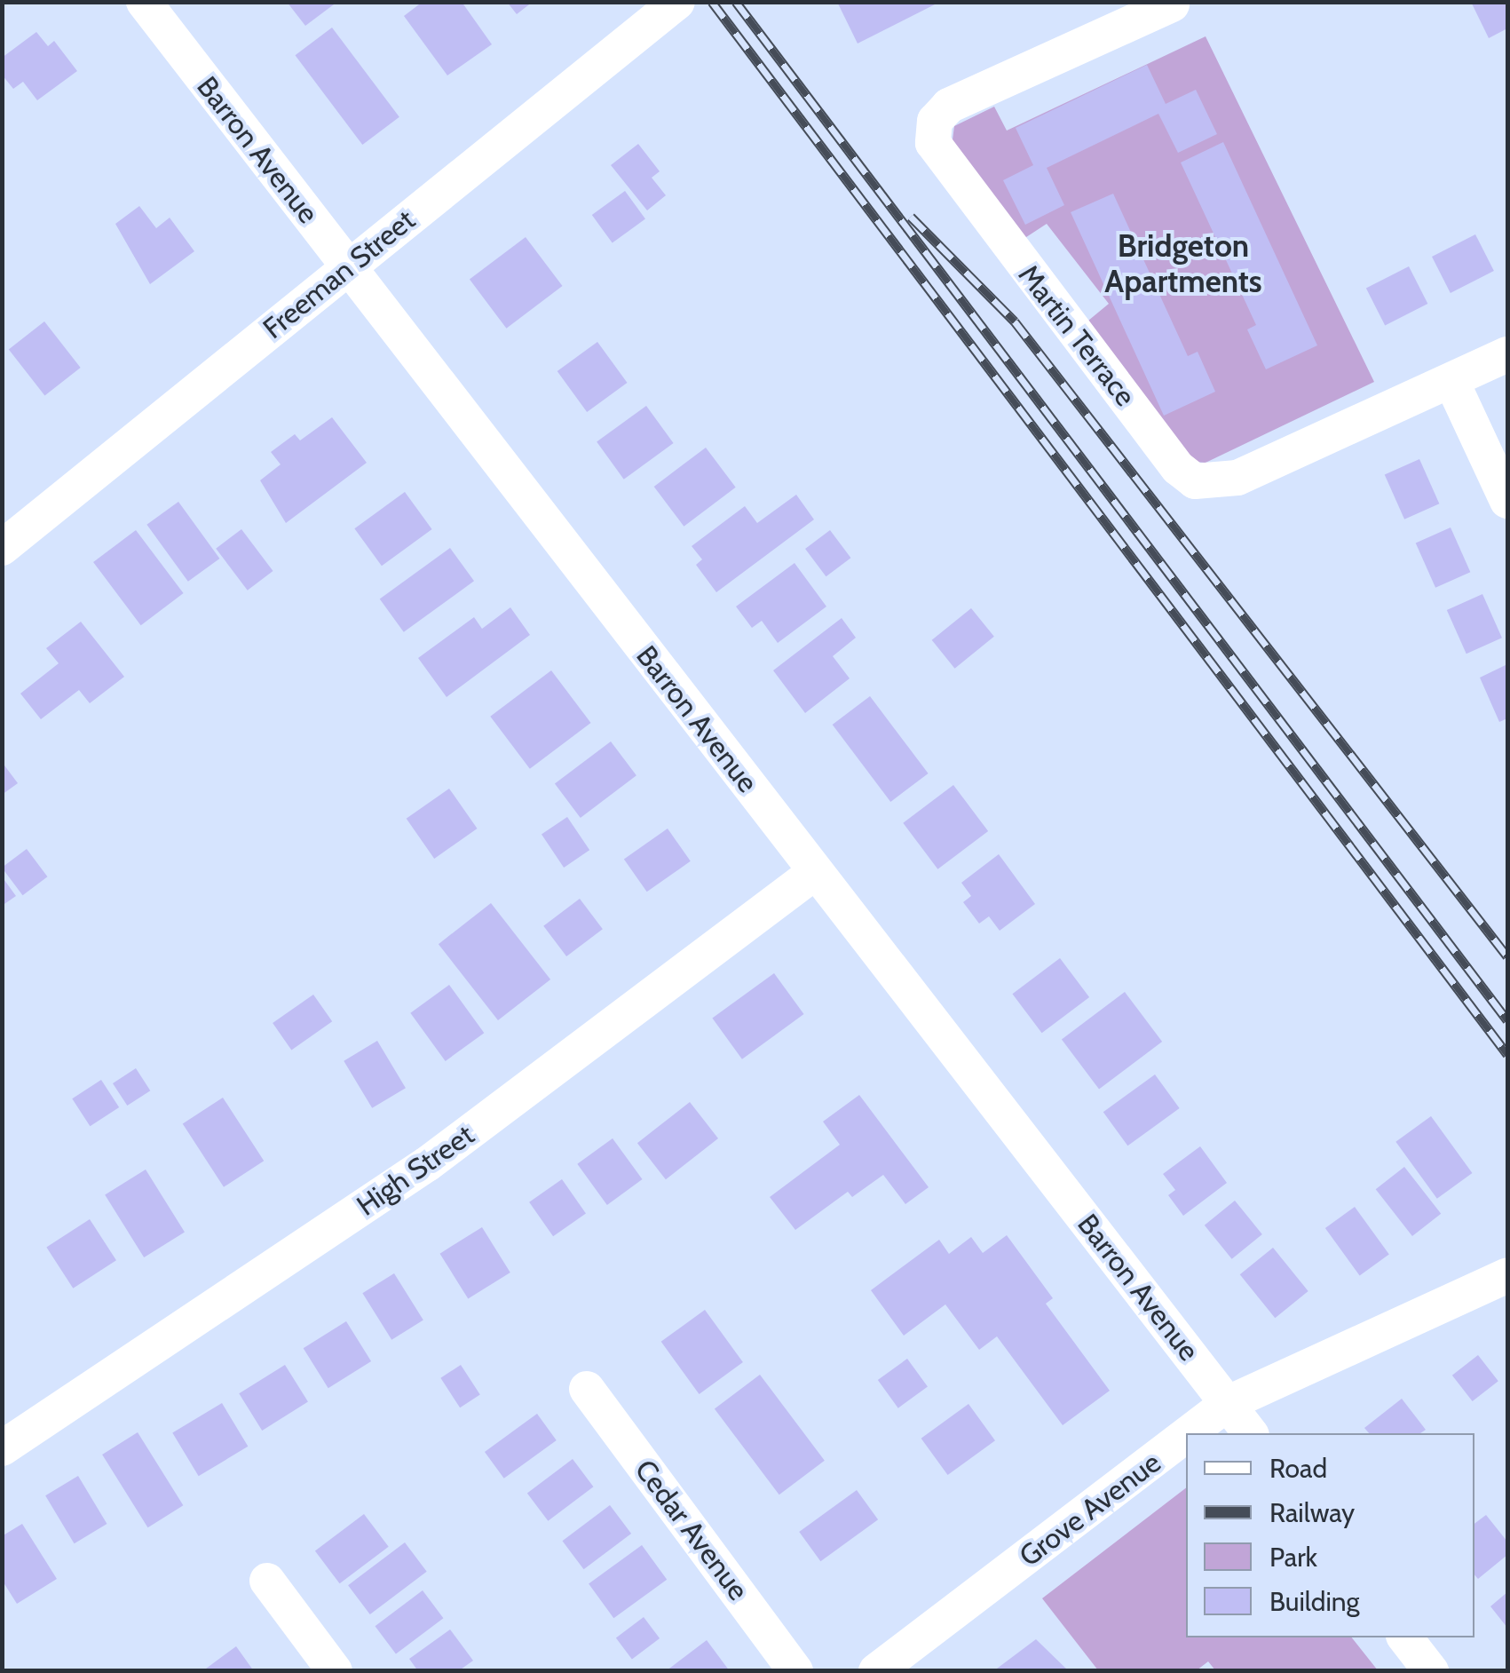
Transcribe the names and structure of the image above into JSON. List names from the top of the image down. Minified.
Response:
{"streets":{"street":["Barron Avenue","Freeman Street","Martin Terrace","High Street","Grove Avenue","Cedar Avenue"]},"crossings":[["Barron Avenue","Freeman Street"],["Barron Avenue","High Street"],["Barron Avenue","Grove Avenue"]],"districts":["Bridgeton Apartments"],"legend":["Road","Railway","Park","Building"]}
